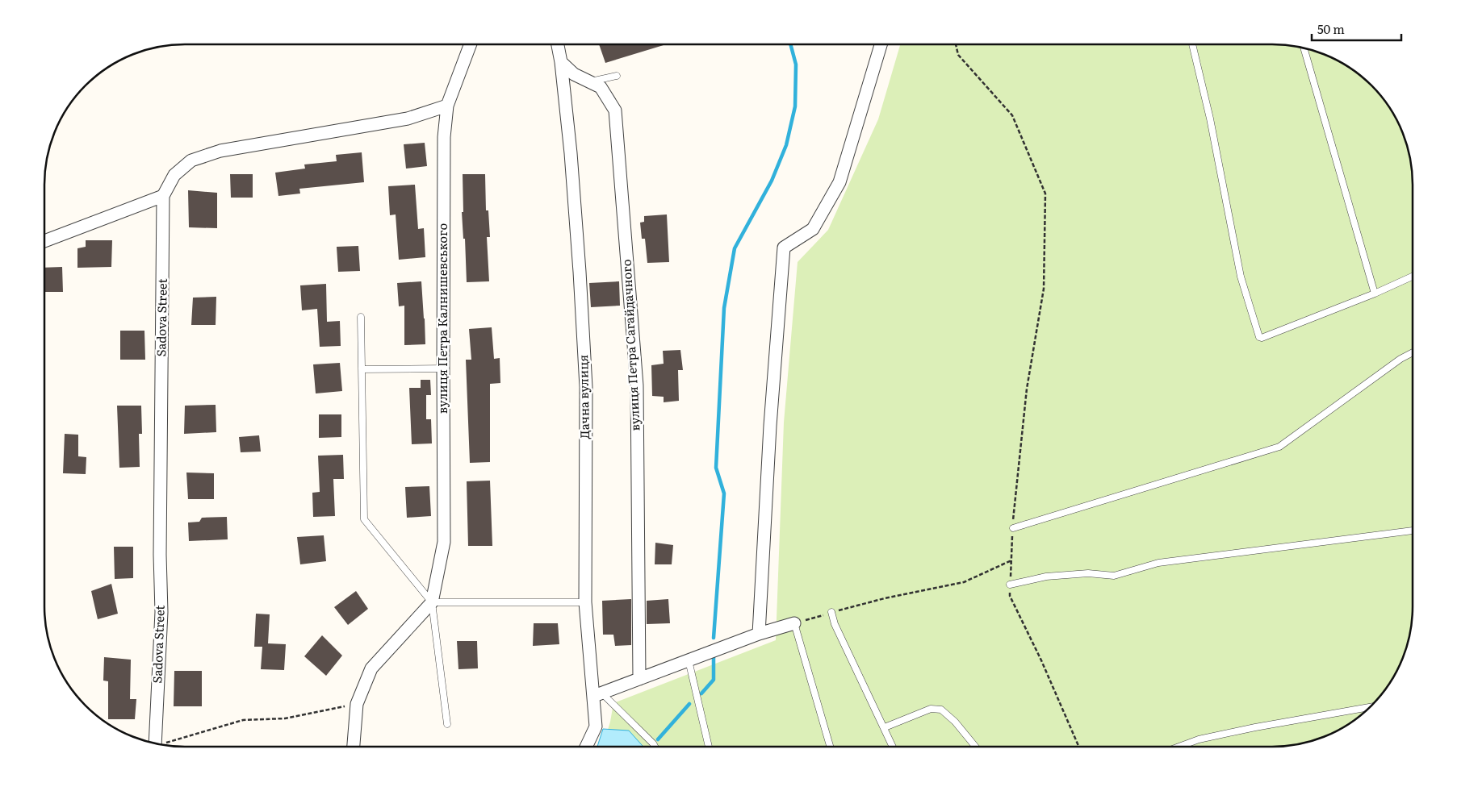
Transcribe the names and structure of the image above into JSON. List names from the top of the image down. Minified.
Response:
{"streets":{"street":["Sadova Street","вулиця Петра Калнишевського","вулиця Петра Сагайдачного","Дачна вулиця"]},"crossings":[["Sadova Street","вулиця Петра Калнишевського"],["вулиця Петра Сагайдачного","Дачна вулиця"]],"scale_bar":"50 m"}
